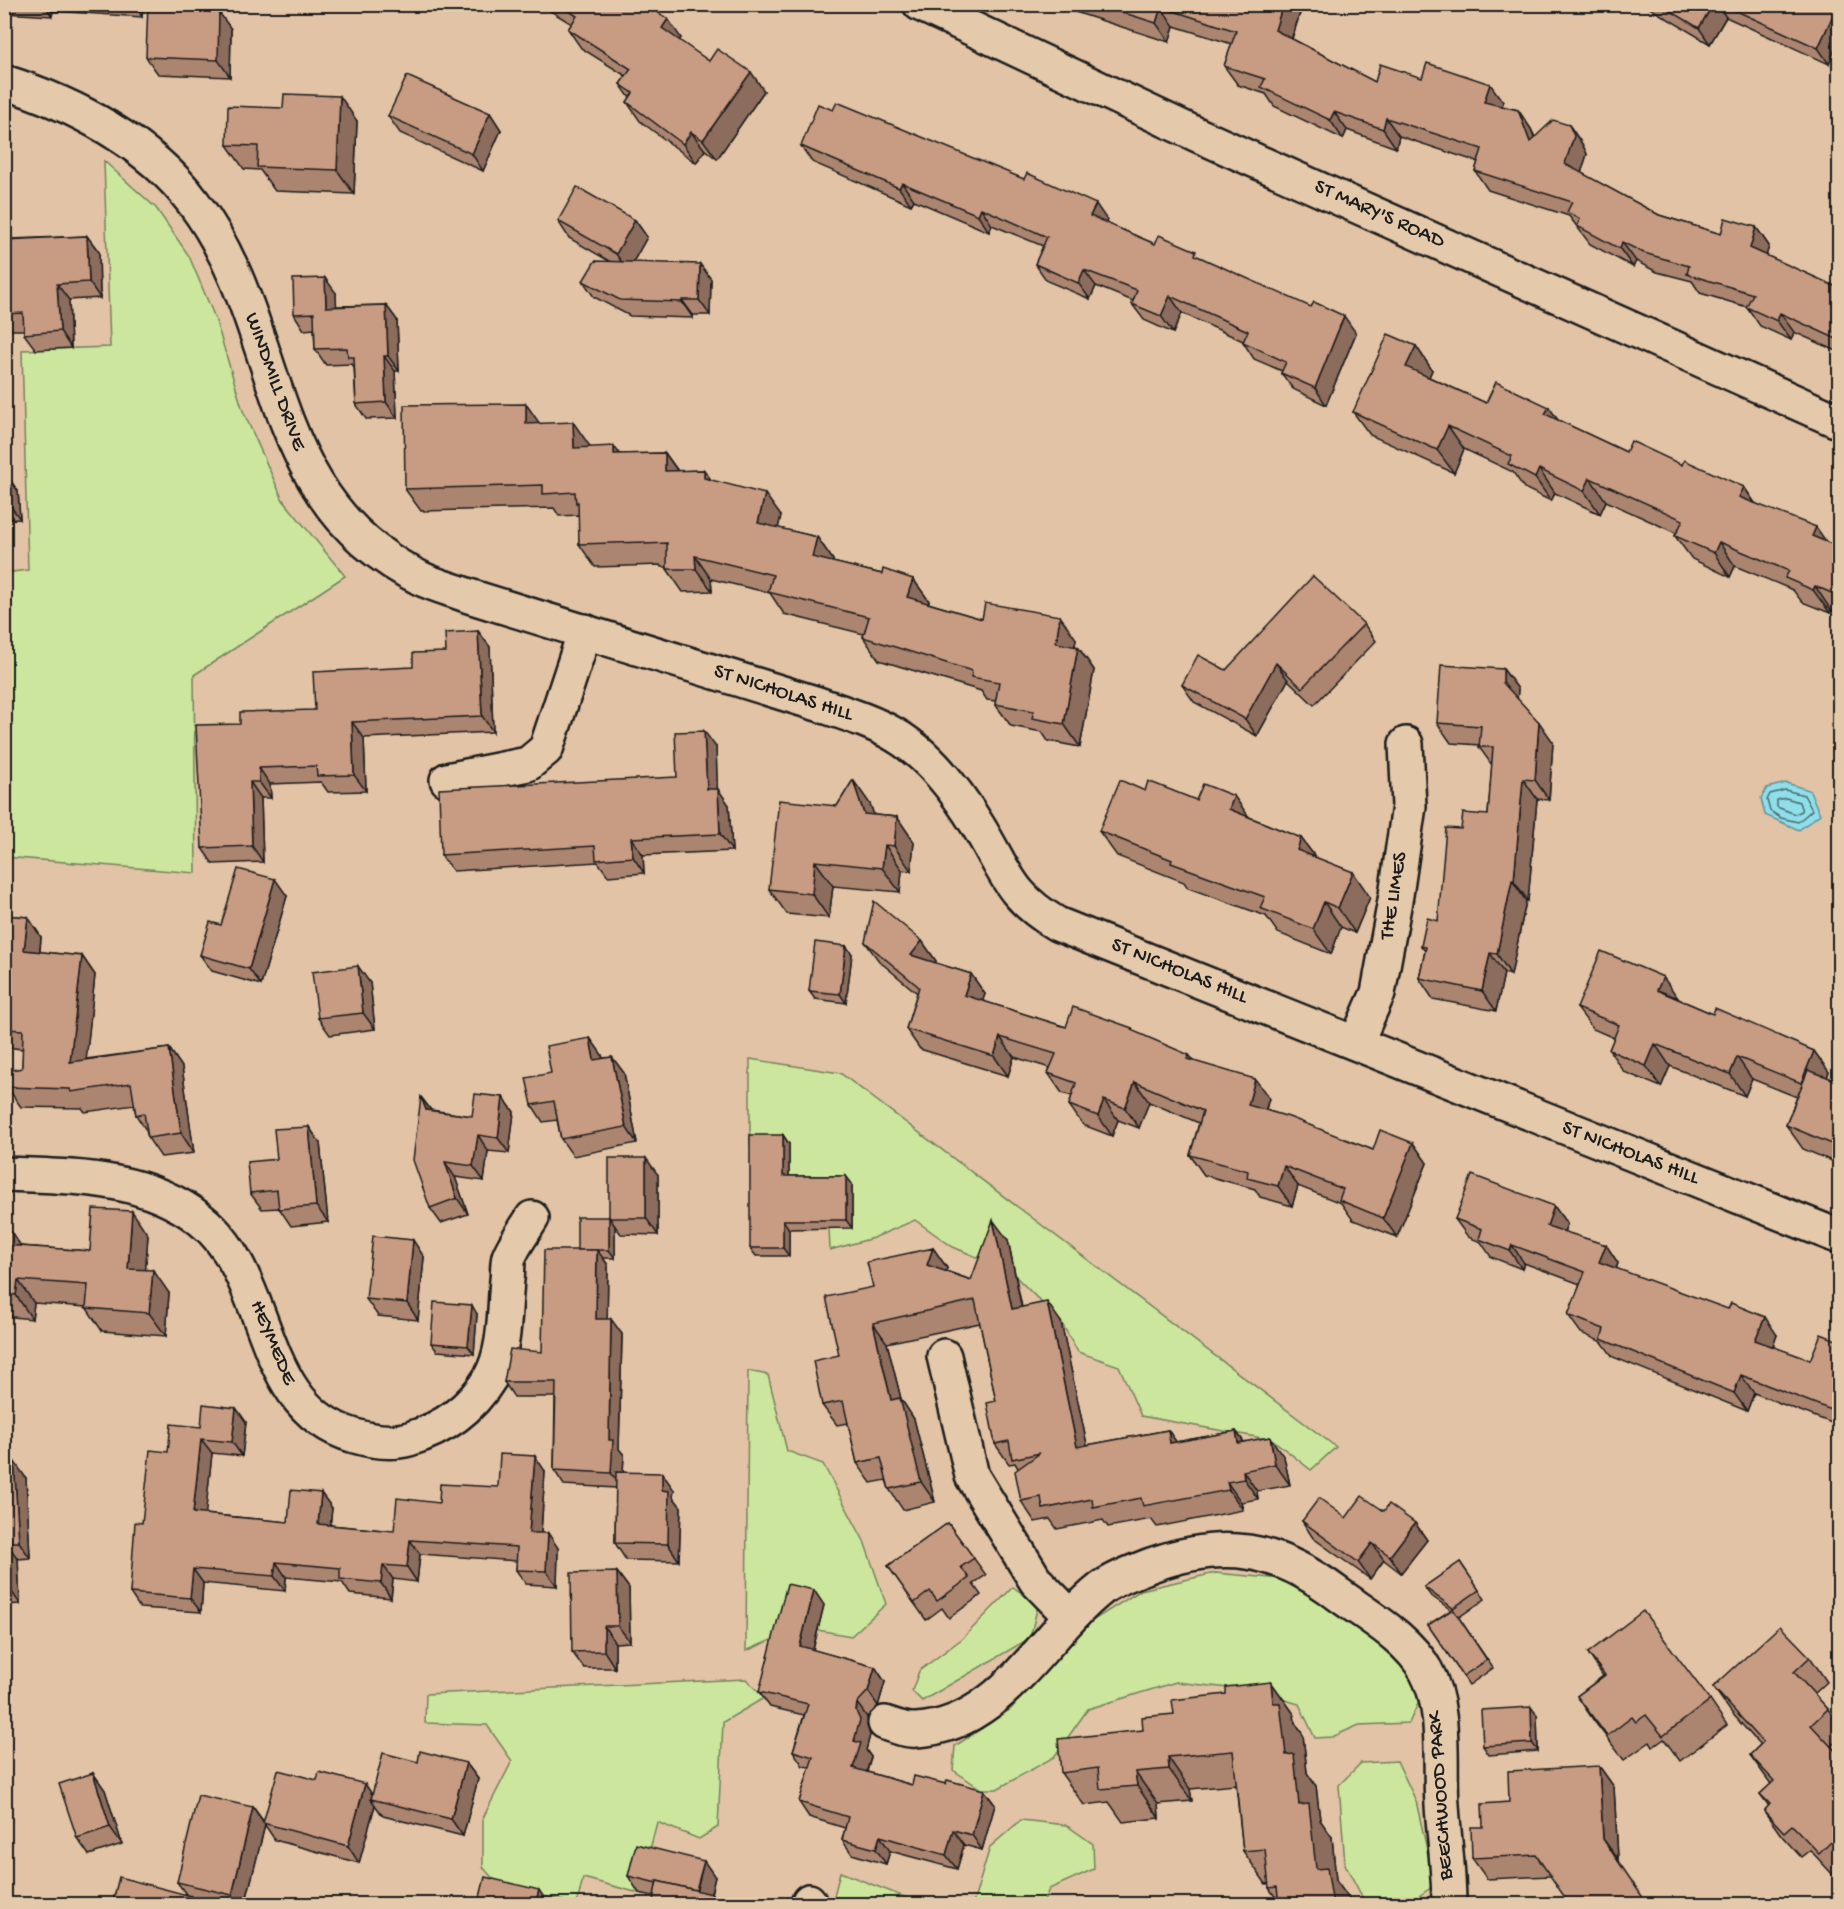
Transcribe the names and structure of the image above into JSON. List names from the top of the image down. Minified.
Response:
{"streets":{"street":["ST MARY'S ROAD","WINDMILL DRIVE","ST NICHOLAS HILL","THE LIMES","HEYMEDE","BEECHWOOD PARK"]},"crossings":[["WINDMILL DRIVE","ST NICHOLAS HILL"],["ST NICHOLAS HILL","THE LIMES"]]}
